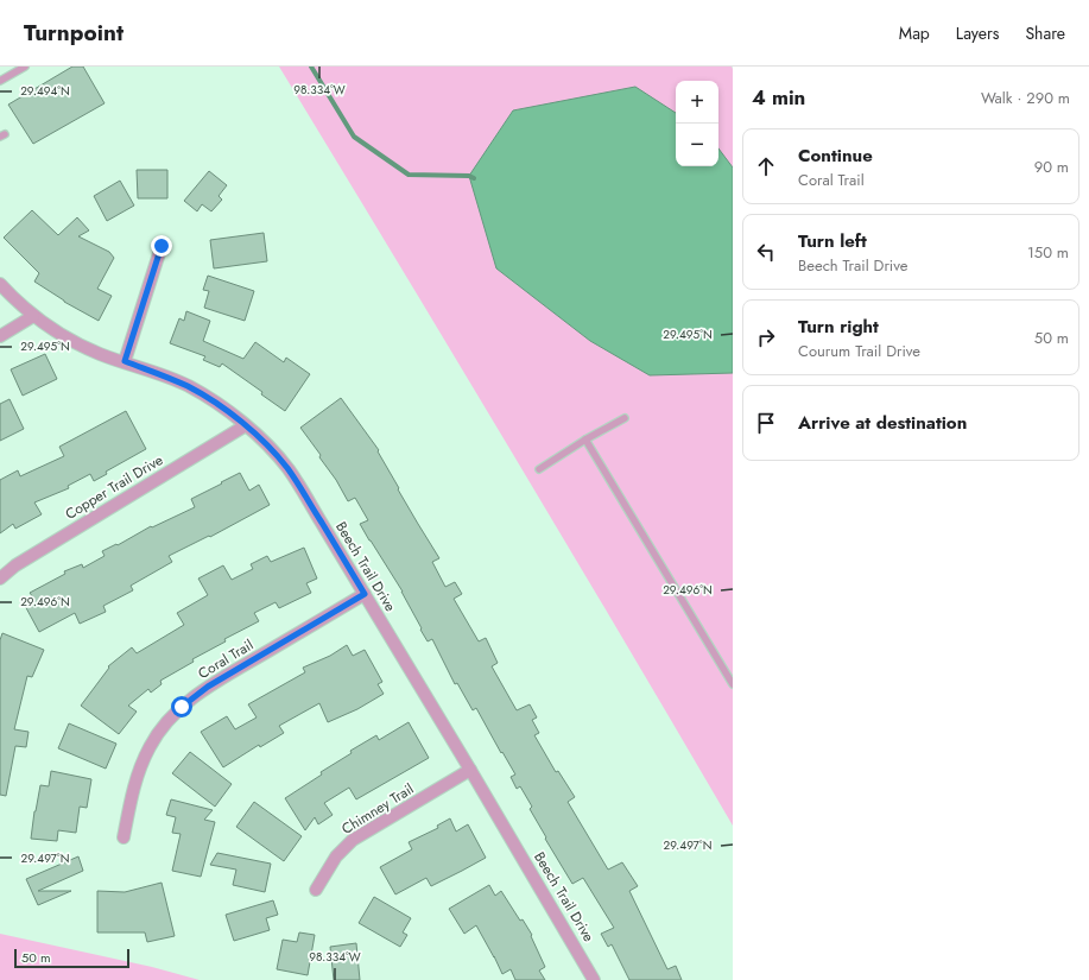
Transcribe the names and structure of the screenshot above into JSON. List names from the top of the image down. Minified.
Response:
{"streets":{"street":["Copper Trail Drive","Beech Trail Drive","Coral Trail","Chimney Trail"]},"crossings":[["Copper Trail Drive","Beech Trail Drive"],["Beech Trail Drive","Coral Trail"],["Beech Trail Drive","Chimney Trail"]],"scale_bar":"50 m","page":{"header":"Turnpoint","nav":["Map","Layers","Share"],"heading":["4 min","Walk · 290 m"],"map_buttons":["+","−"],"list":[["Continue","Coral Trail","90 m"],["Turn left","Beech Trail Drive","150 m"],["Turn right","Courum Trail Drive","50 m"],"Arrive at destination"],"scale":"50 m"},"coordinates":["98.334°W","29.494°N","29.495°N","29.496°N","29.497°N"]}
